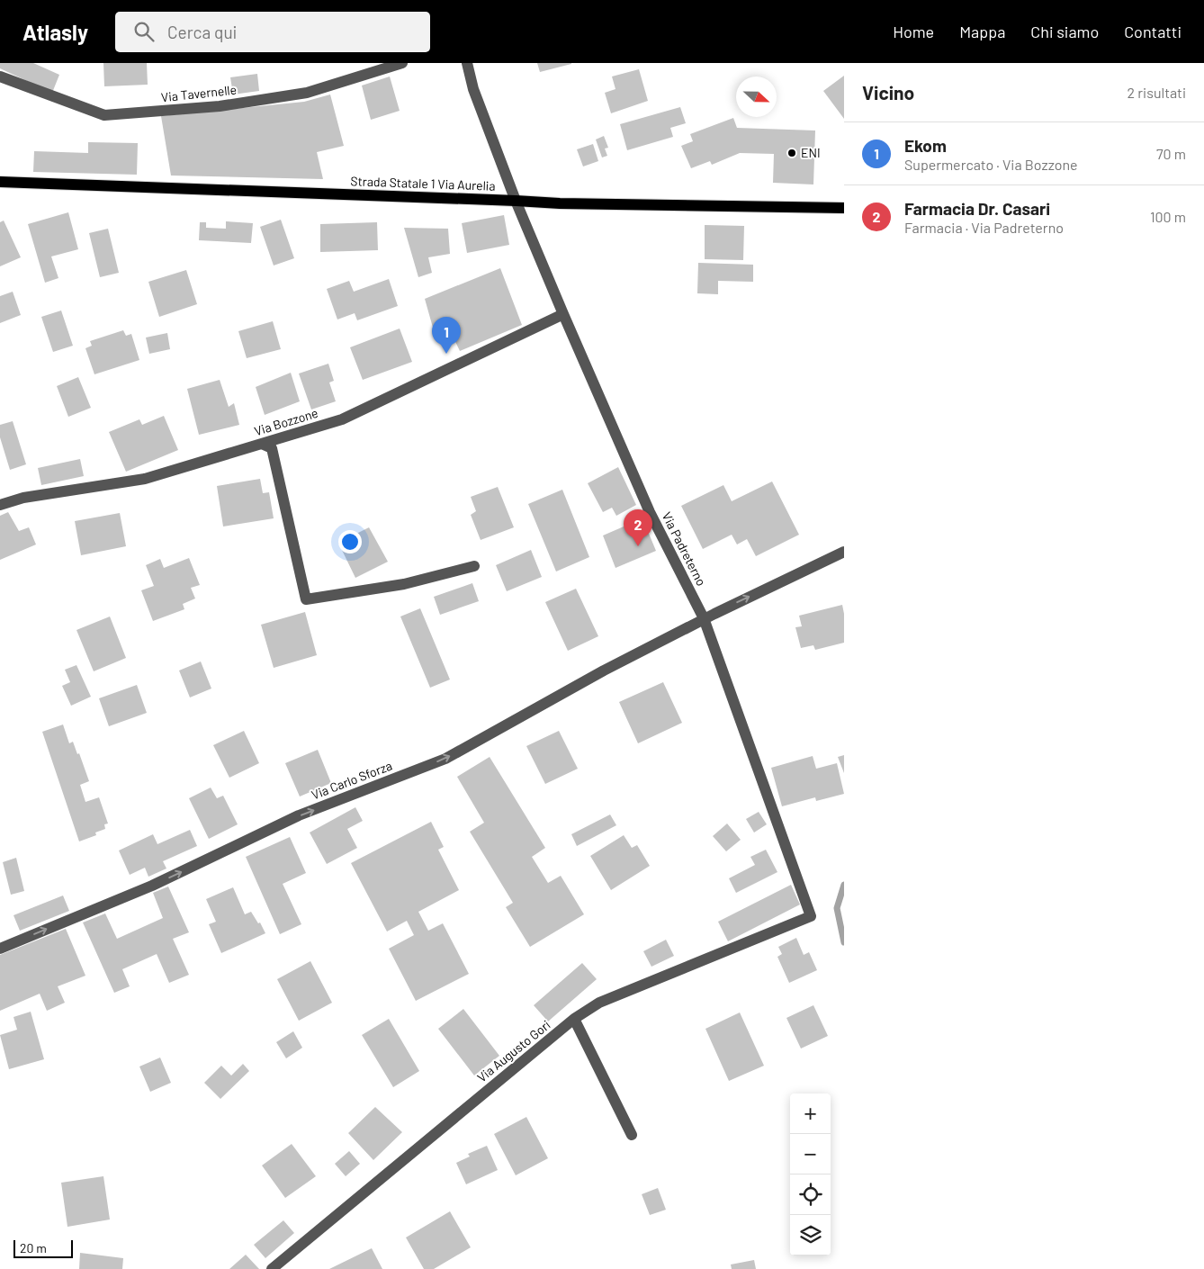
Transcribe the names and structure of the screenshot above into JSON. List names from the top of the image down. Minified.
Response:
{"streets":{"main road":["Strada Statale 1 Via Aurelia"],"street":["Via Tavernelle","Via Bozzone","Via Padreterno","Via Carlo Sforza","Via Augusto Gori"]},"crossings":[["Strada Statale 1 Via Aurelia","Via Padreterno"],["Via Bozzone","Via Padreterno"],["Via Padreterno","Via Carlo Sforza"],["Via Padreterno","Via Augusto Gori"]],"one_way":["Via Carlo Sforza"],"places":["ENI"],"scale_bar":"20 m","north":"right","page":{"header":"Atlasly","search":"Cerca qui","nav":["Home","Mappa","Chi siamo","Contatti"],"heading":["Vicino","2 risultati"],"list":[{"mark":"1","name":"Ekom","note":"Supermercato · Via Bozzone","value":"70 m"},{"mark":"2","name":"Farmacia Dr. Casari","note":"Farmacia · Via Padreterno","value":"100 m"}],"pins":["1","2"],"map_buttons":["+","−"],"scale":"20 m"}}
